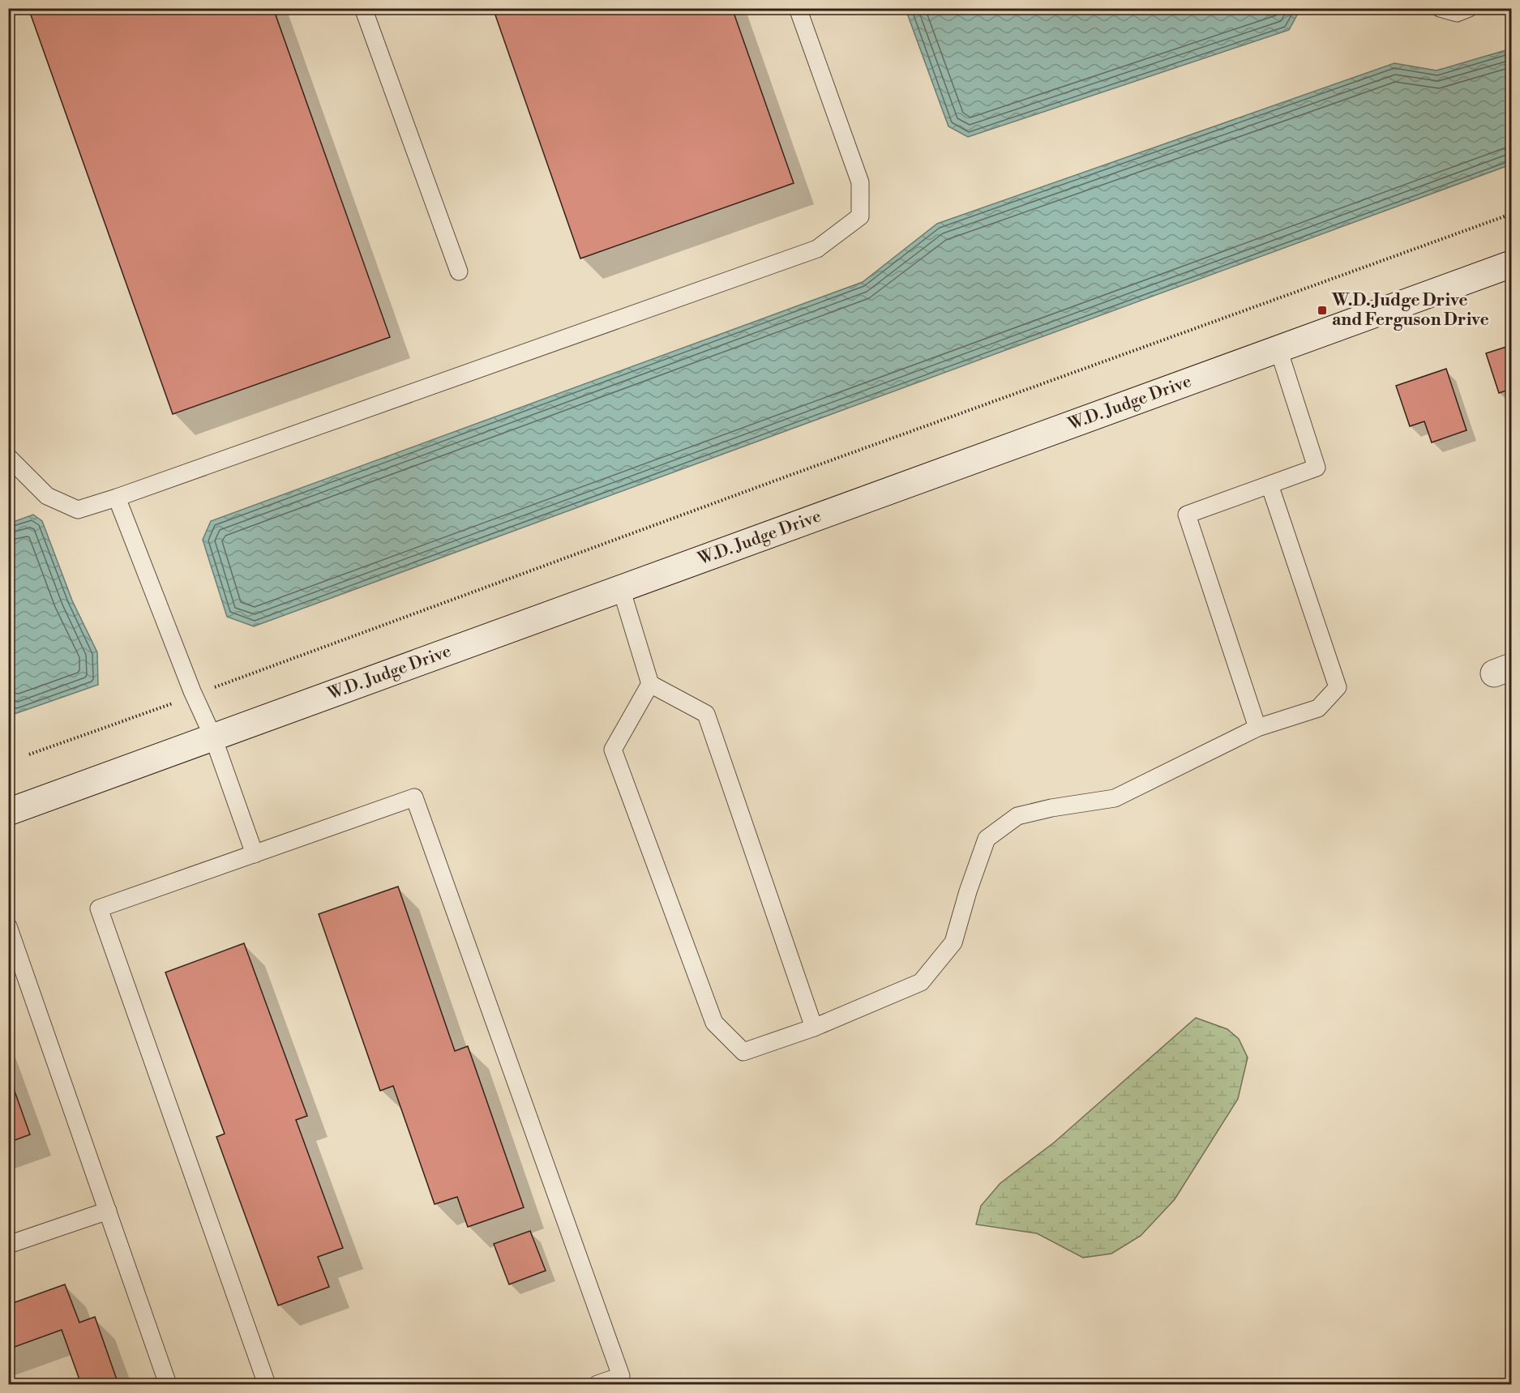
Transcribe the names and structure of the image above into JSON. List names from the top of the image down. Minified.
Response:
{"streets":{"street":["W.D. Judge Drive"]},"places":{"transit":["W.D. Judge Drive and Ferguson Drive"]}}
